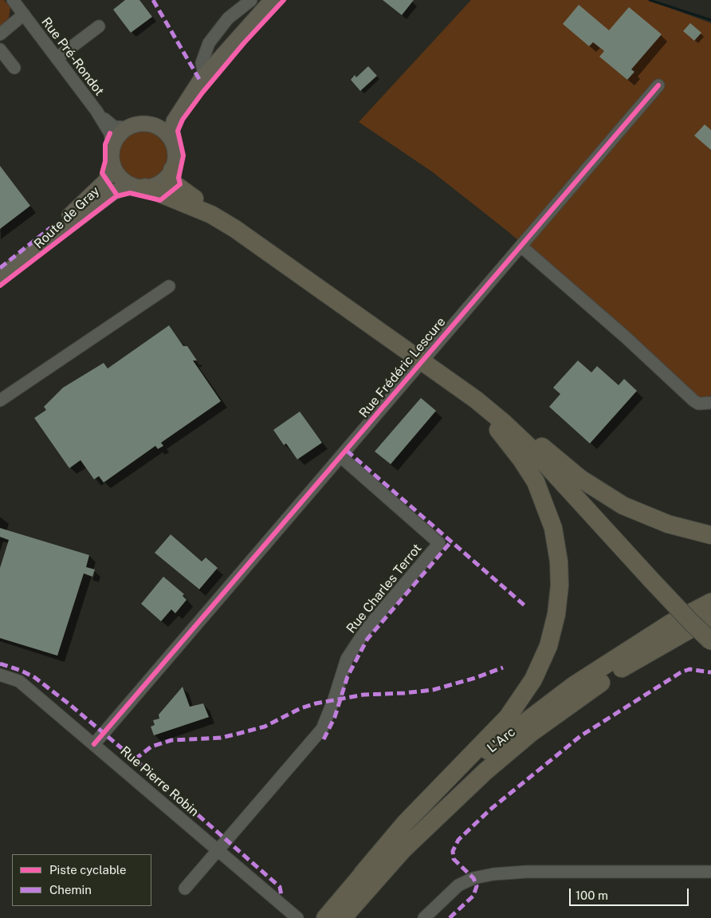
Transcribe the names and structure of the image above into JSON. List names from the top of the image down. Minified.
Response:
{"streets":{"highway":["L'Arc"],"main road":["Route de Gray"],"street":["Rue Pré-Rondot","Rue Frédéric Lescure","Rue Charles Terrot","Rue Pierre Robin"]},"crossings":[["Rue Pré-Rondot","Route de Gray"],["Rue Frédéric Lescure","Rue Charles Terrot"],["Rue Frédéric Lescure","Rue Pierre Robin"],["Rue Charles Terrot","Rue Pierre Robin"]],"legend":["Piste cyclable","Chemin"],"scale_bar":"100 m"}
